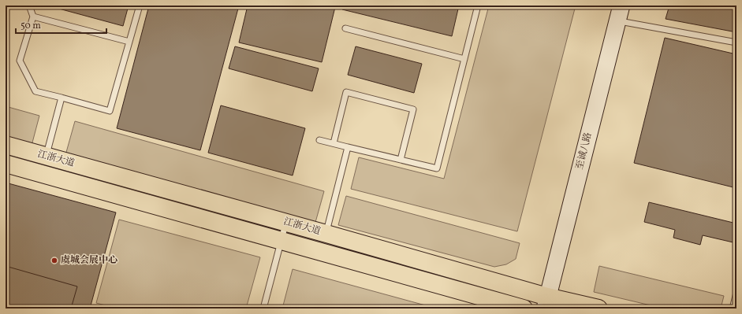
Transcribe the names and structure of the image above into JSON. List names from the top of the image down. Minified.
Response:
{"streets":{"main road":["至诚八路","江浙大道"]},"crossings":[["至诚八路","江浙大道"]],"places":["虞城会展中心"],"scale_bar":"50 m"}
